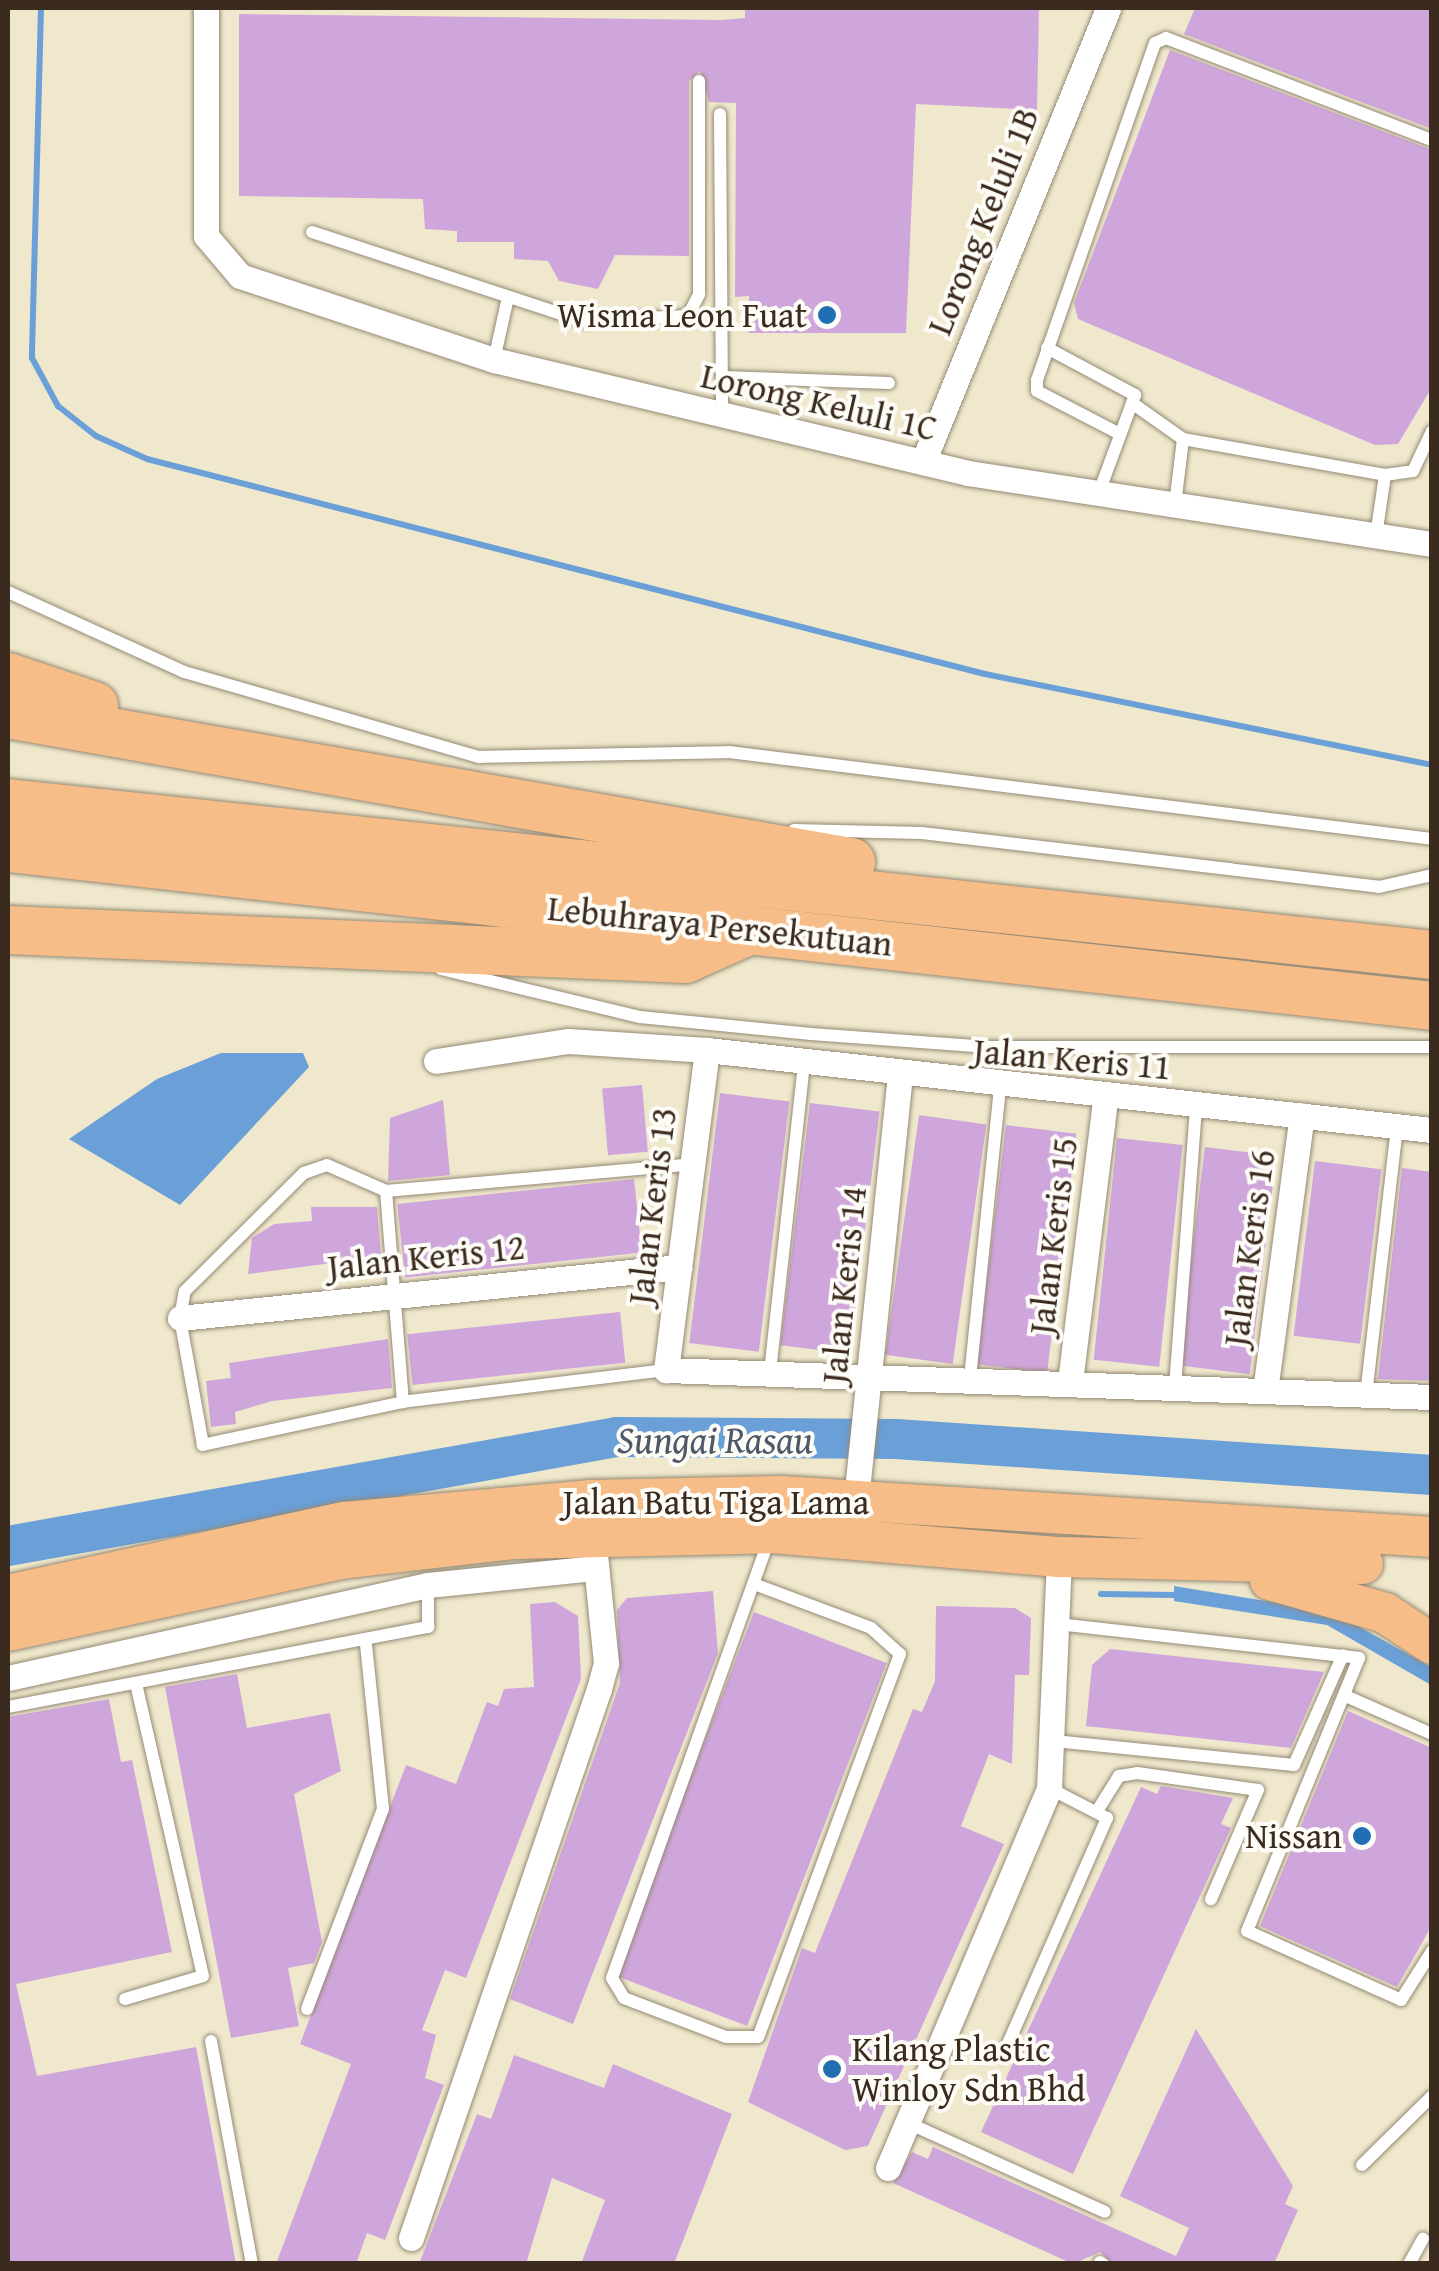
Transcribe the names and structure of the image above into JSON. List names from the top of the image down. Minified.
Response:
{"streets":{"highway":["Lebuhraya Persekutuan"],"main road":["Jalan Batu Tiga Lama"],"street":["Lorong Keluli 1B","Lorong Keluli 1C","Jalan Keris 11","Jalan Keris 13","Jalan Keris 15","Jalan Keris 16","Jalan Keris 12","Jalan Keris 14"]},"crossings":[["Lorong Keluli 1B","Lorong Keluli 1C"],["Jalan Keris 11","Jalan Keris 13"],["Jalan Keris 11","Jalan Keris 15"],["Jalan Keris 11","Jalan Keris 16"],["Jalan Keris 11","Jalan Keris 14"],["Jalan Keris 13","Jalan Keris 12"],["Jalan Keris 14","Jalan Batu Tiga Lama"]],"water":["Sungai Rasau"],"places":["Wisma Leon Fuat","Nissan","Kilang Plastic Winloy Sdn Bhd"]}
